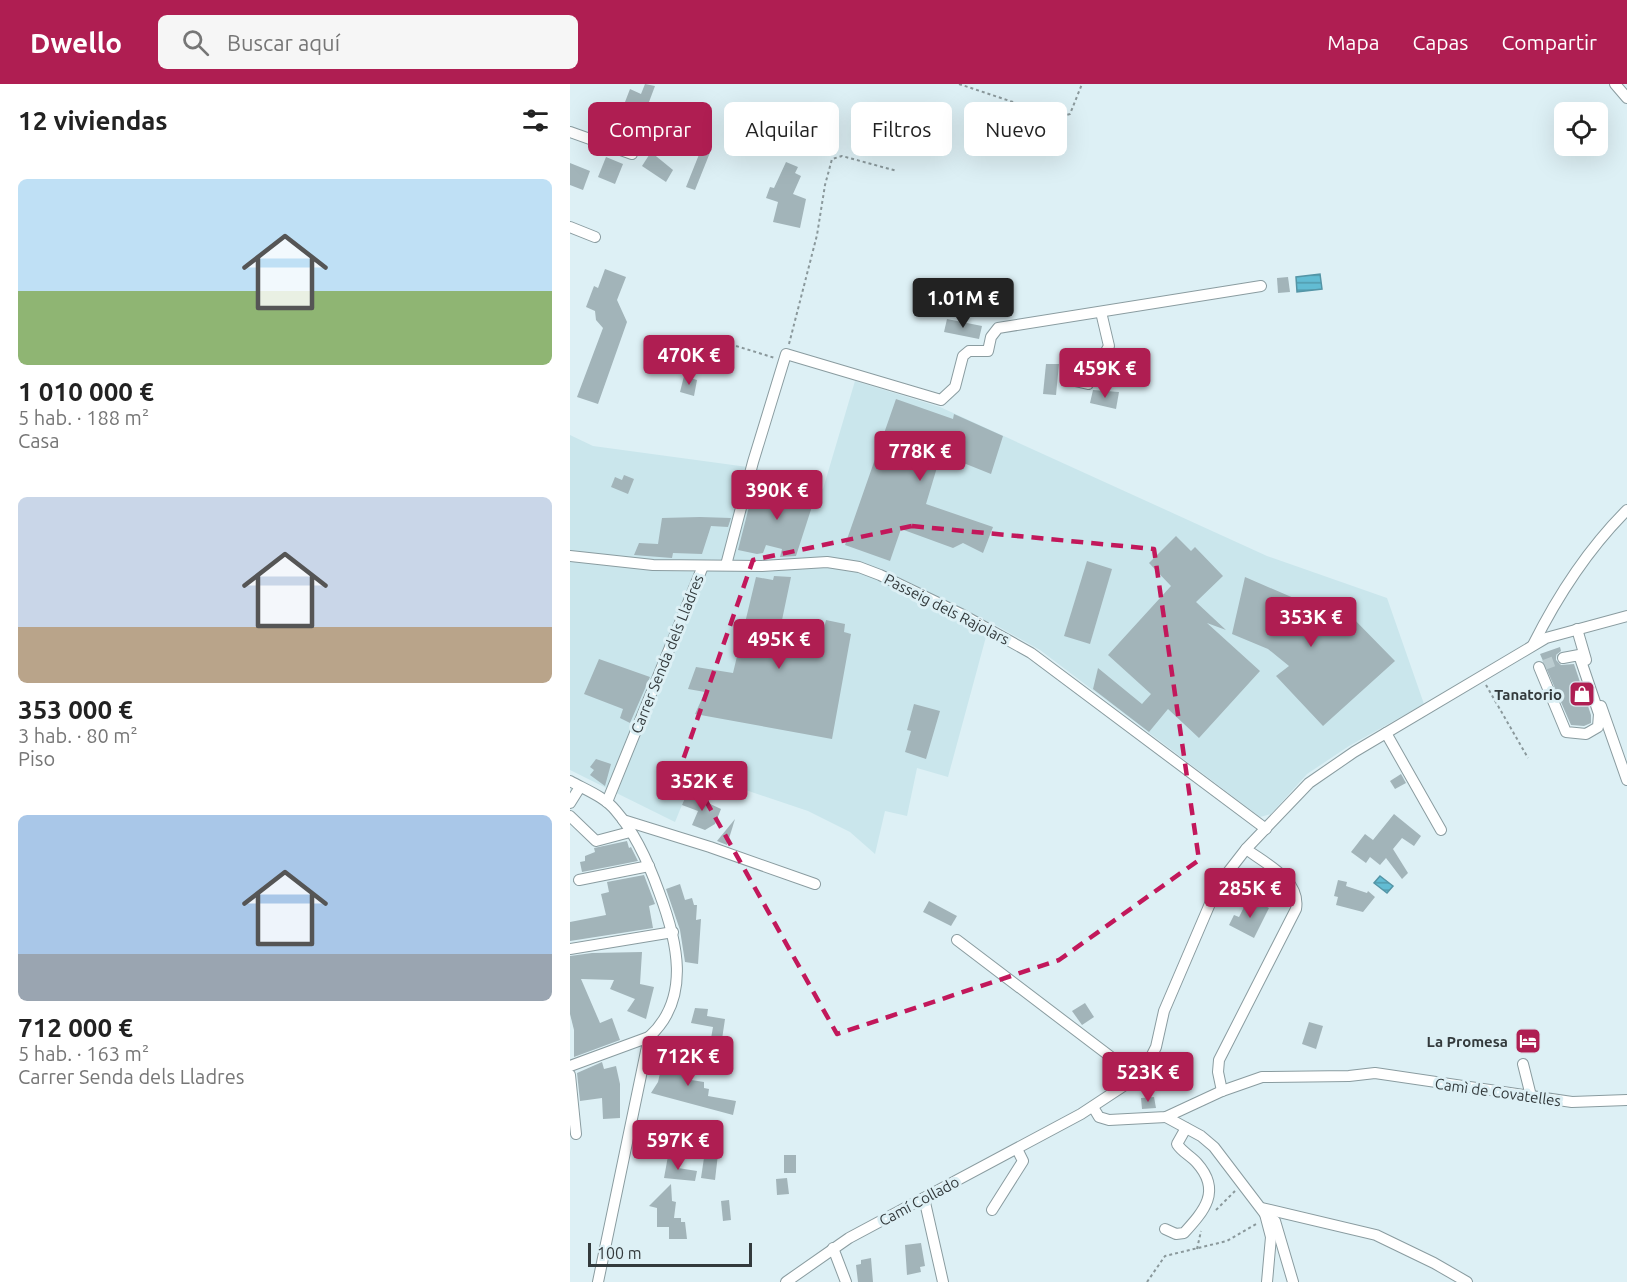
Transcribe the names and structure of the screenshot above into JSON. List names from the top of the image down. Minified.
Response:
{"streets":{"street":["Passeig dels Rajolars","Carrer Senda dels Lladres","Camì de Covatelles","Camí Collado"]},"crossings":[["Passeig dels Rajolars","Carrer Senda dels Lladres"],["Passeig dels Rajolars","Camí Collado"]],"places":{"shop":["Tanatorio"],"hotel":["La Promesa"]},"scale_bar":"100 m","page":{"header":"Dwello","search":"Buscar aquí","nav":["Mapa","Capas","Compartir"],"heading":"12 viviendas","chip":["Comprar","Alquilar","Filtros","Nuevo"],"list":[{"name":"1 010 000 €","note":"5 hab. · 188 m² · Casa"},{"name":"353 000 €","note":"3 hab. · 80 m² · Piso"},{"name":"712 000 €","note":"5 hab. · 163 m² · Carrer Senda dels Lladres"}],"price":["1.01M €","470K €","459K €","778K €","390K €","353K €","495K €","352K €","285K €","712K €","523K €","597K €"],"scale":"100 m"}}
